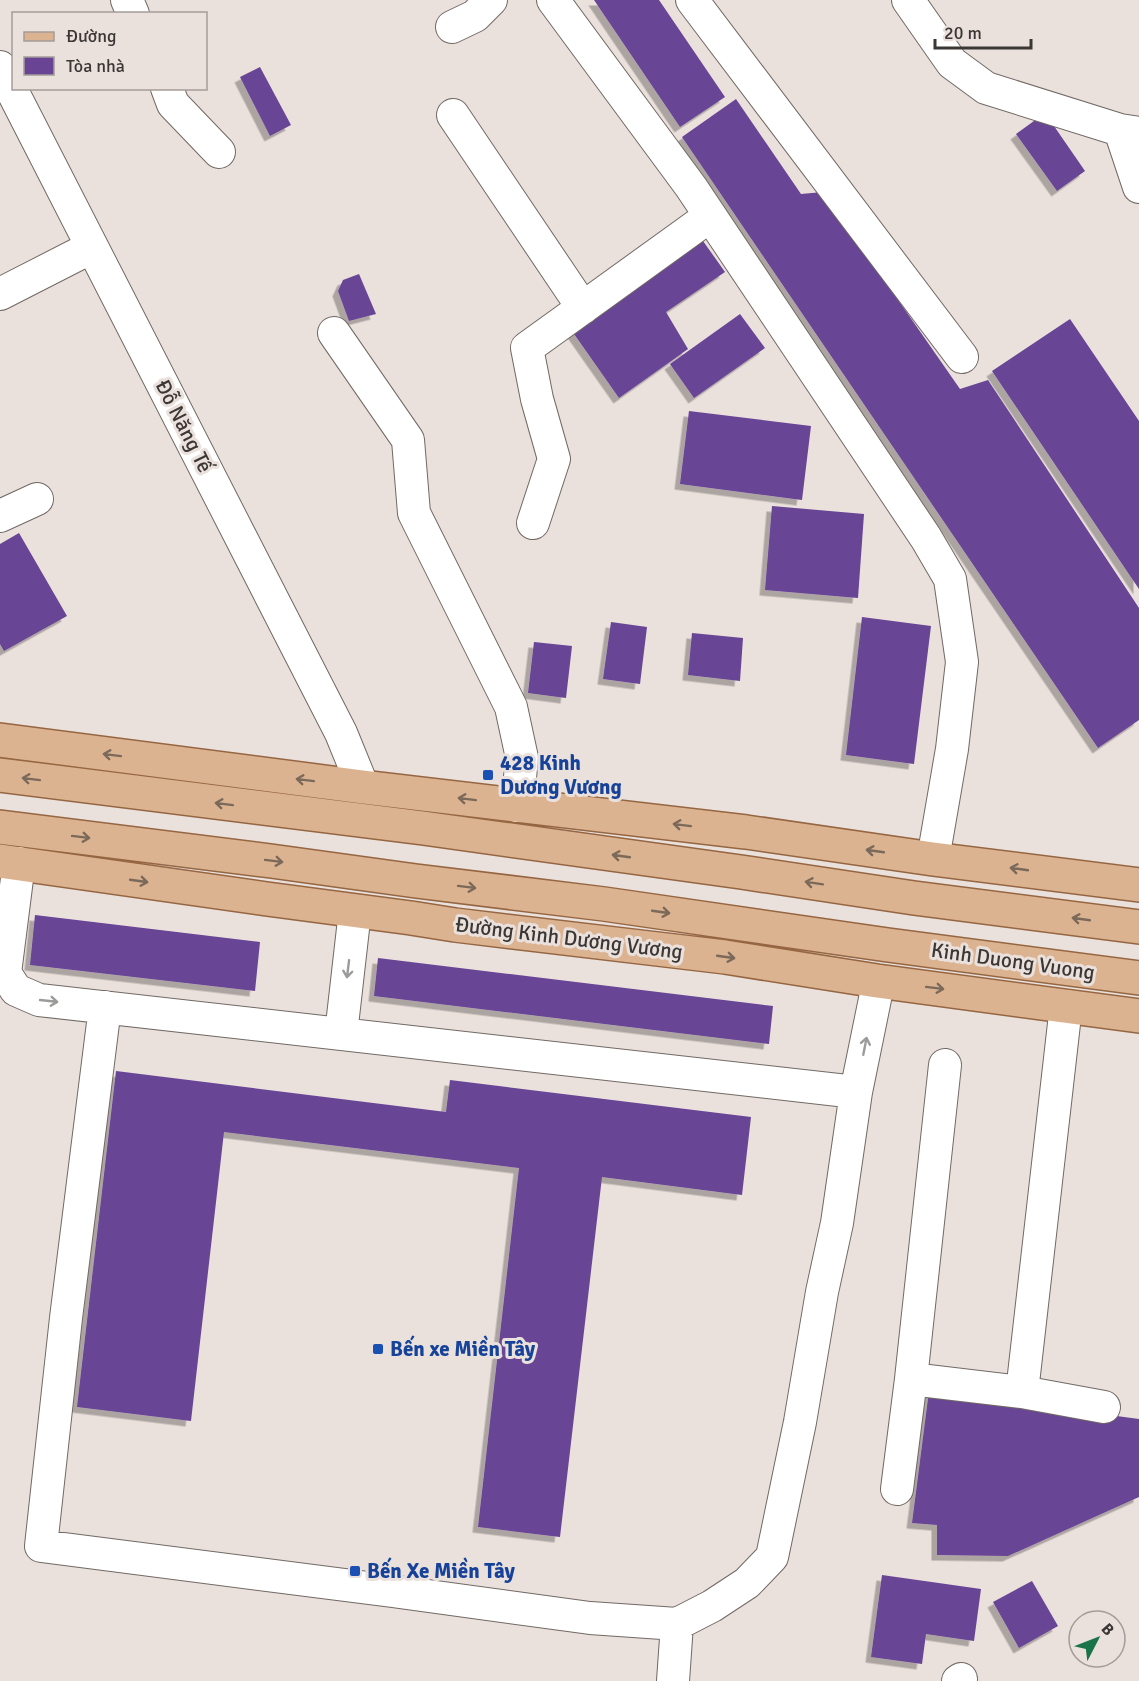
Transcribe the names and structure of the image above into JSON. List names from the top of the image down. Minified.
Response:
{"streets":{"main road":["Đường Kinh Dương Vương","Kinh Duong Vuong"],"street":["Đỗ Năng Tế"]},"crossings":[["Đường Kinh Dương Vương","Kinh Duong Vuong"]],"places":{"transit":["428 Kinh Dương Vương","Bến xe Miền Tây","Bến Xe Miền Tây"]},"legend":["Đường","Tòa nhà"],"scale_bar":"20 m","north":"top right"}
